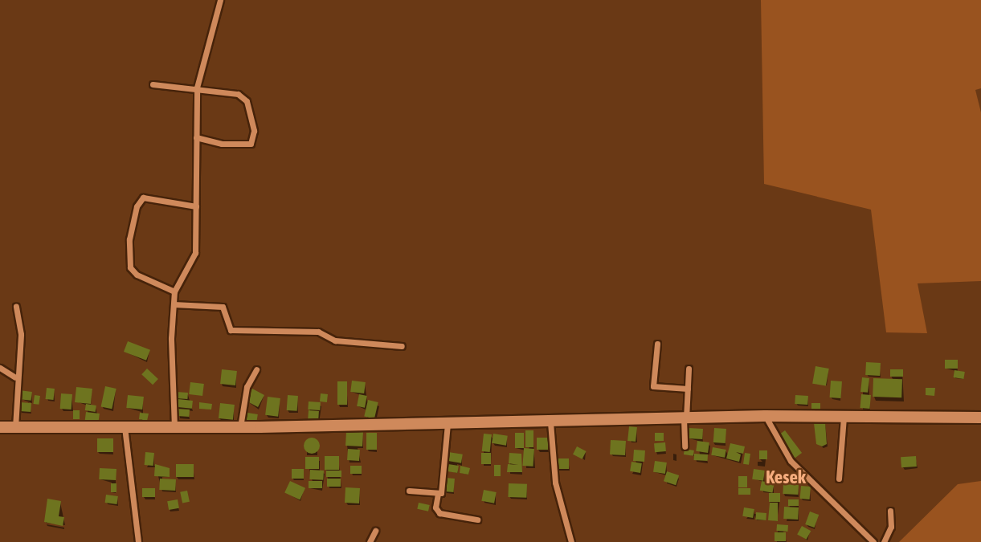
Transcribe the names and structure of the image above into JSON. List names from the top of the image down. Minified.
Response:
{"districts":["Kesek"]}
